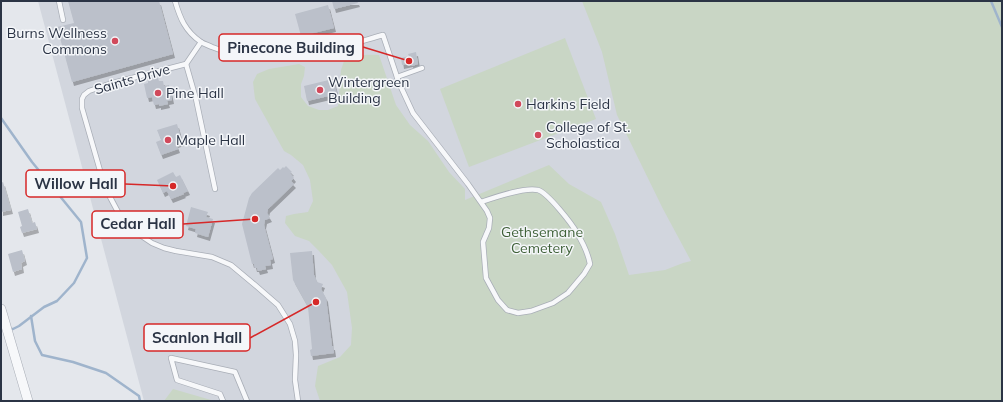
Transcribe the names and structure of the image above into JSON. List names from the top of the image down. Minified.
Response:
{"streets":{"lane":["Saints Drive"]},"parks":["Gethsemane Cemetery"],"places":["Burns Wellness Commons","Pinecone Building","Wintergreen Building","Pine Hall","Harkins Field","College of St. Scholastica","Maple Hall","Willow Hall","Cedar Hall","Scanlon Hall"]}
